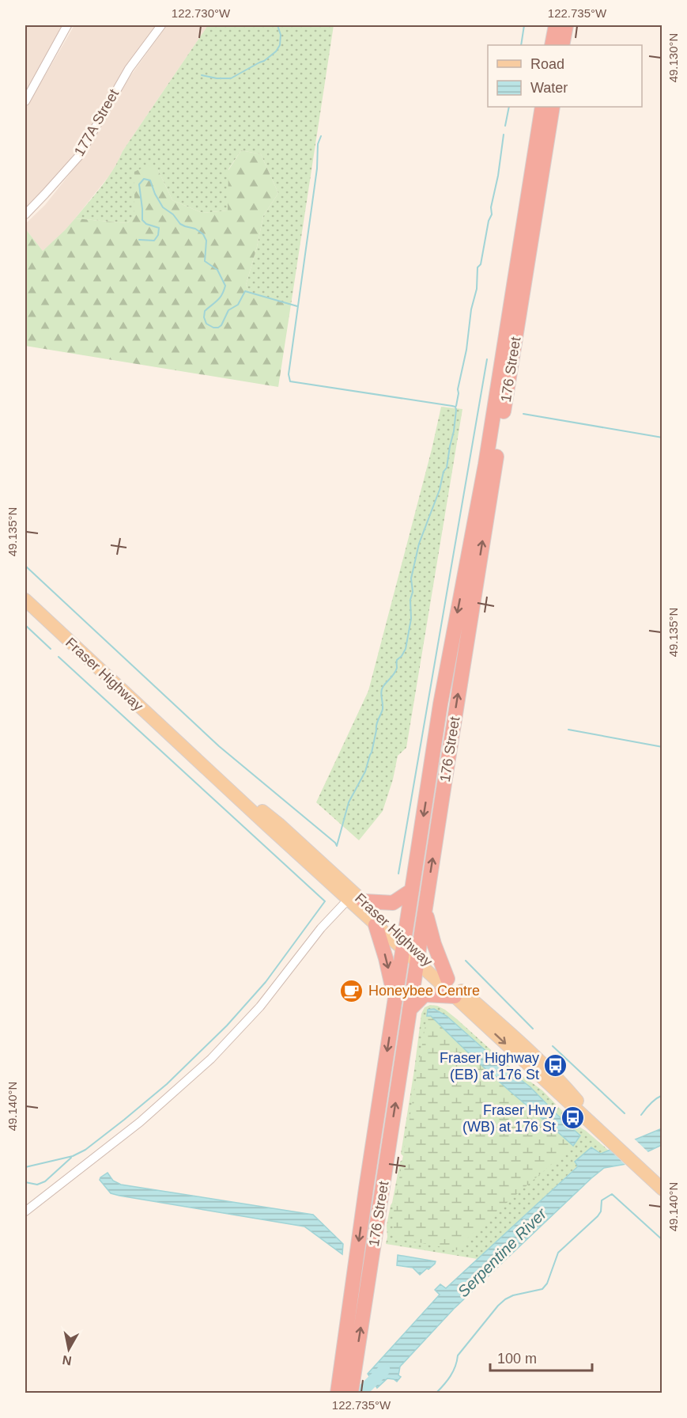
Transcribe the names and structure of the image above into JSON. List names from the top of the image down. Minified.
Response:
{"streets":{"highway":["176 Street"],"main road":["Fraser Highway"],"street":["177A Street"]},"crossings":[["176 Street","Fraser Highway"]],"water":["Serpentine River"],"places":{"cafe":["Honeybee Centre"],"bus stop":["Fraser Highway (EB) at 176 St","Fraser Hwy (WB) at 176 St"]},"legend":["Road","Water"],"scale_bar":"100 m","north":"bottom","coordinates":["122.730°W","122.735°W","49.130°N","49.135°N","49.140°N"]}
